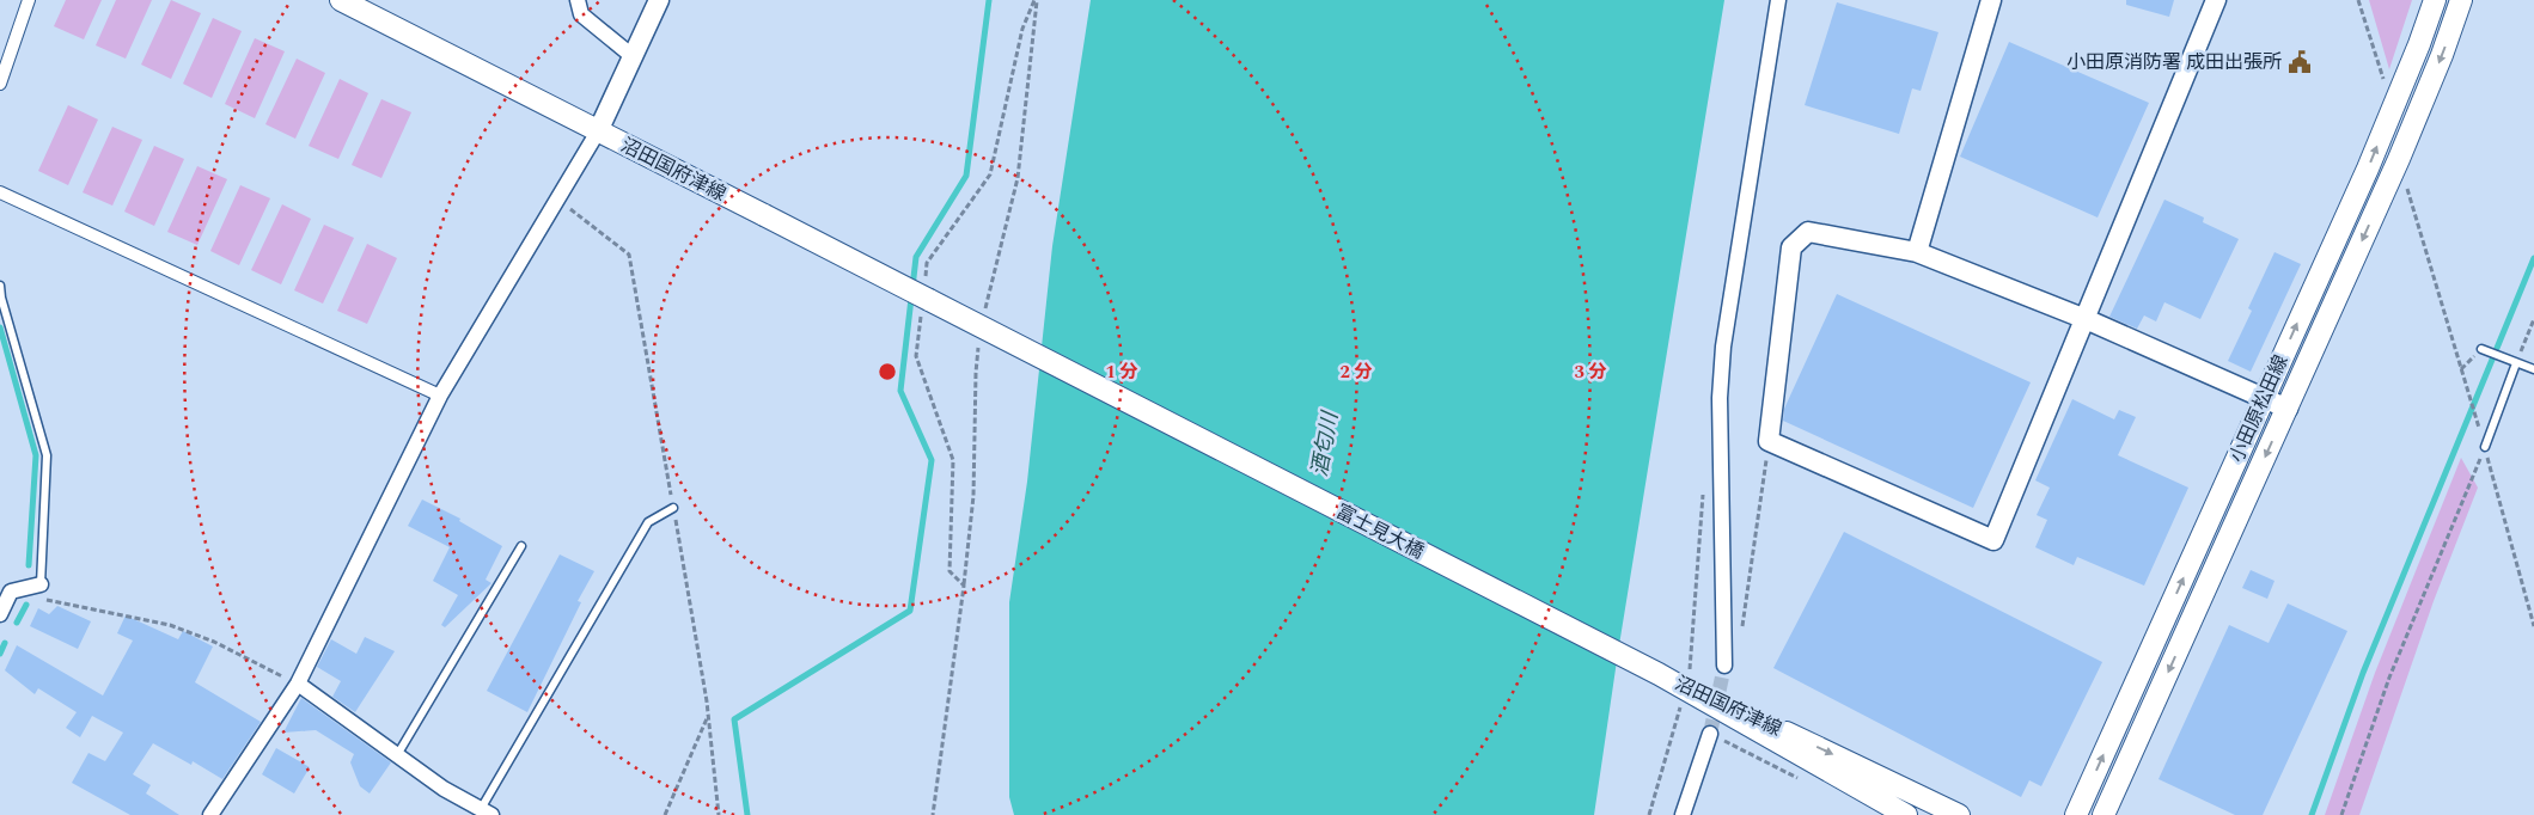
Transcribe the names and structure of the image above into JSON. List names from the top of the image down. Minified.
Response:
{"streets":{"main road":["沼田国府津線","小田原松田線","富士見大橋"]},"crossings":[["沼田国府津線","富士見大橋"]],"water":["酒匂川"],"places":{"public building":["小田原消防署 成田出張所"]},"rings":["1 分","2 分","3 分"]}
